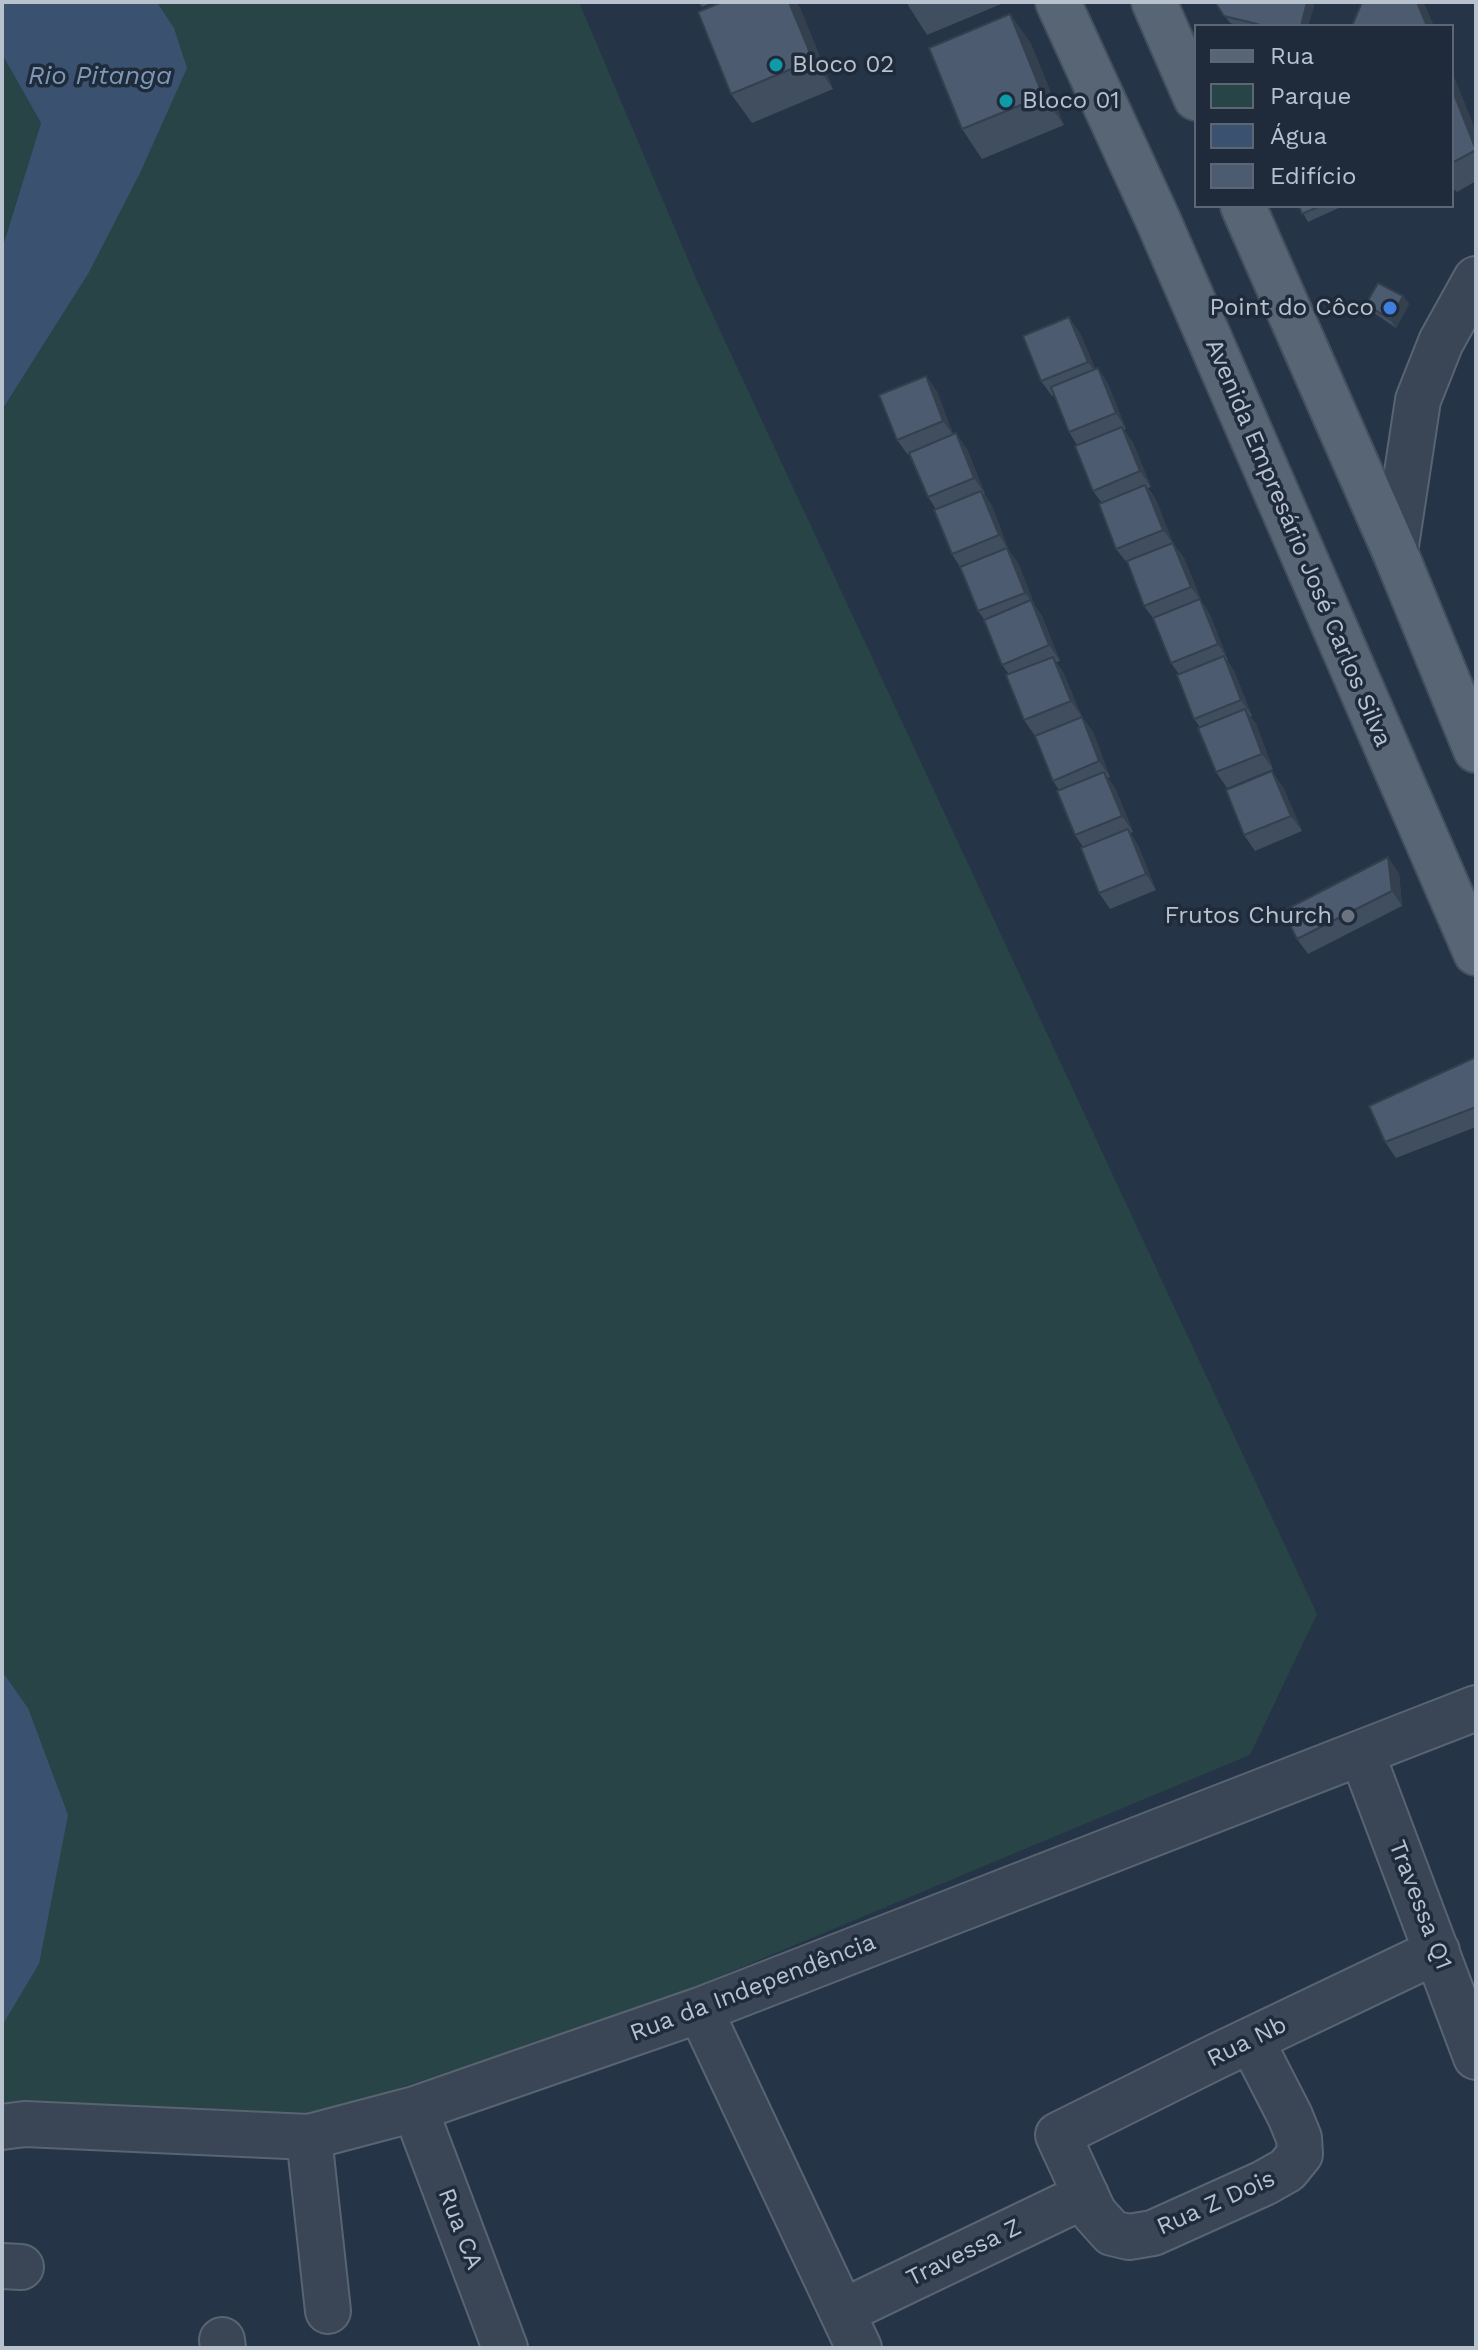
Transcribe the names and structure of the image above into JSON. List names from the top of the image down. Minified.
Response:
{"streets":{"main road":["Avenida Empresário José Carlos Silva"],"street":["Travessa Q1","Rua da Independência","Rua Nb","Rua Z Dois","Rua CA","Travessa Z"]},"crossings":[["Travessa Q1","Rua da Independência"],["Travessa Q1","Rua Nb"],["Rua da Independência","Rua CA"],["Rua Nb","Rua Z Dois"],["Rua Z Dois","Travessa Z"]],"water":["Rio Pitanga"],"places":["Bloco 02","Bloco 01","Point do Côco","Frutos Church"],"legend":["Rua","Parque","Água","Edifício"]}
